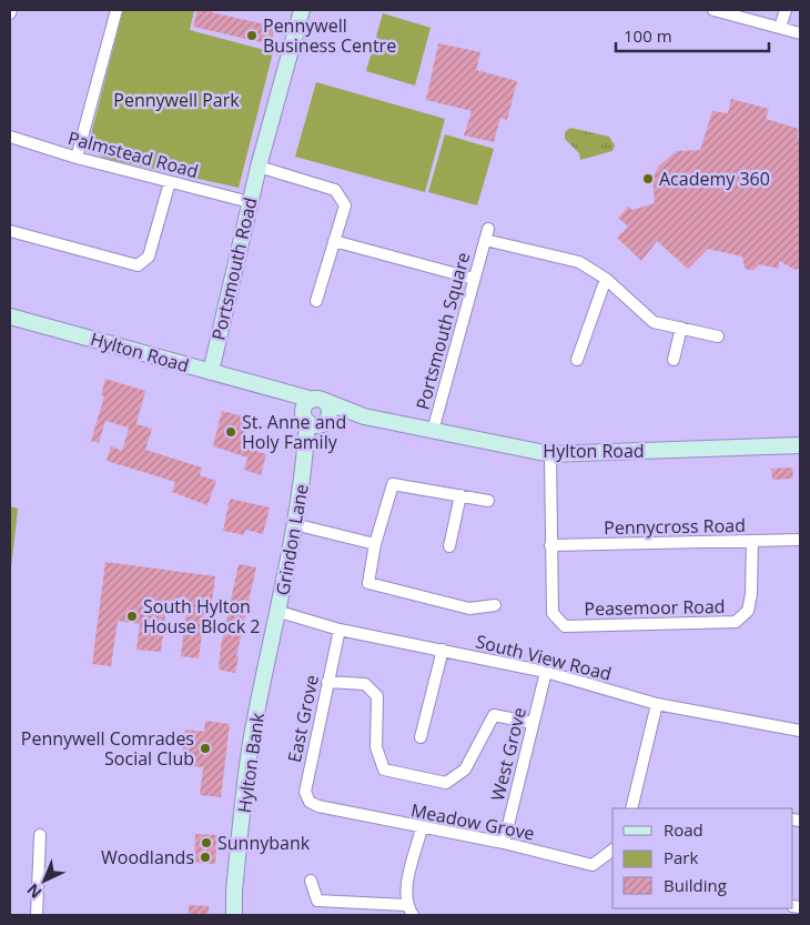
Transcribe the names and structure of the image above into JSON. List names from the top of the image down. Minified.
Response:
{"streets":{"street":["Palmstead Road","Portsmouth Road","Portsmouth Square","Hylton Road","Pennycross Road","Grindon Lane","Peasemoor Road","South View Road","East Grove","West Grove","Hylton Bank","Meadow Grove"]},"crossings":[["Palmstead Road","Portsmouth Road"],["Portsmouth Road","Hylton Road"],["Portsmouth Square","Hylton Road"],["Hylton Road","Grindon Lane"],["Hylton Road","Peasemoor Road"],["Pennycross Road","Peasemoor Road"],["Grindon Lane","South View Road"],["Grindon Lane","Hylton Bank"],["South View Road","East Grove"],["South View Road","West Grove"],["South View Road","Hylton Bank"],["East Grove","Meadow Grove"],["West Grove","Meadow Grove"]],"parks":["Pennywell Park"],"places":["Pennywell Business Centre","Academy 360","St. Anne and Holy Family","South Hylton House Block 2","Pennywell Comrades Social Club","Sunnybank","Woodlands"],"legend":["Road","Park","Building"],"scale_bar":"100 m","north":"bottom left"}
